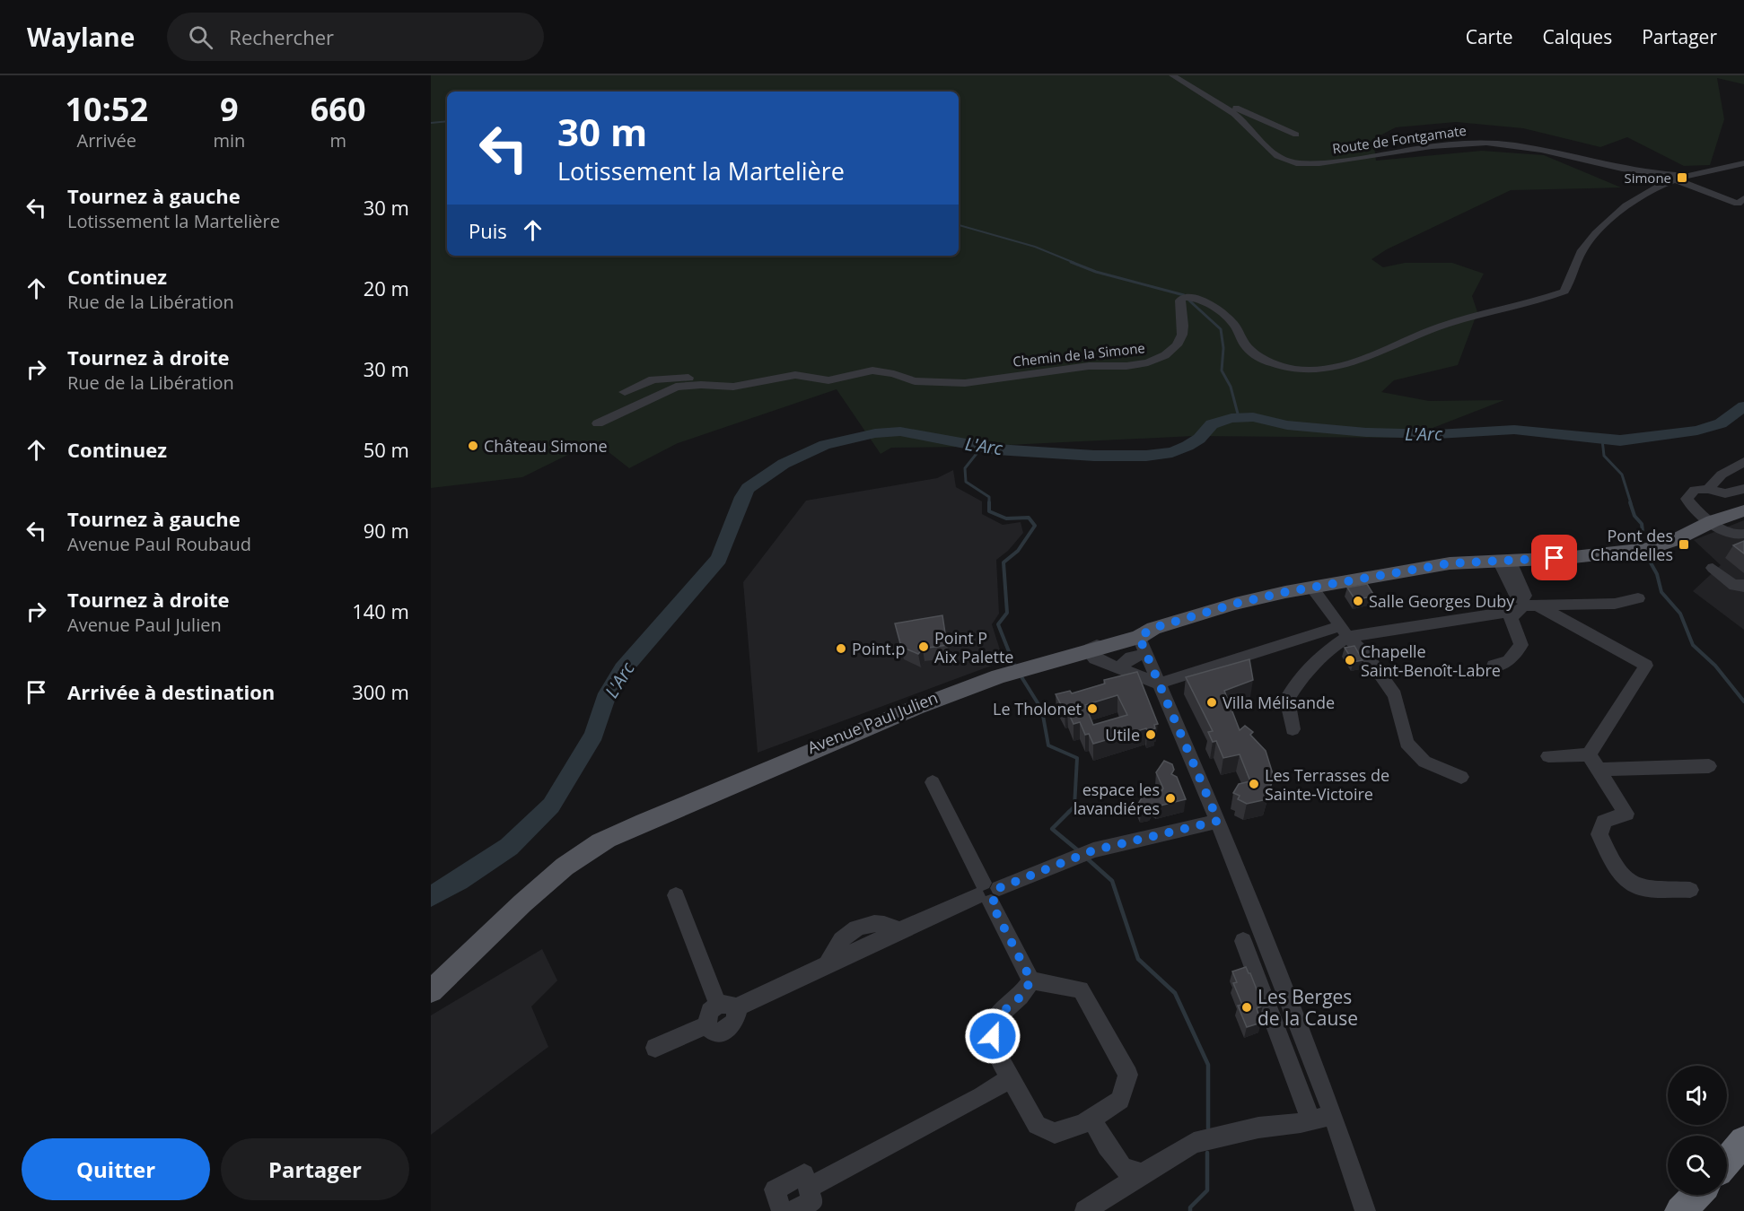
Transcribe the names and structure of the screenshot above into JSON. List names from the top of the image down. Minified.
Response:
{"streets":{"main road":["Avenue Paul Julien"],"street":["Route de Fontgamate","Chemin de la Simone"]},"crossings":[["Route de Fontgamate","Chemin de la Simone"]],"water":["L'Arc"],"places":{"transit":["Simone","Pont des Chandelles"],"other":["Château Simone","Salle Georges Duby","Point P Aix Palette","Point.p","Chapelle Saint-Benoît-Labre","Villa Mélisande","Le Tholonet","Utile","Les Terrasses de Sainte-Victoire","espace les lavandiéres","Les Berges de la Cause"]},"page":{"header":"Waylane","search":"Rechercher","nav":["Carte","Calques","Partager"],"eta":["10:52","Arrivée","9","min","660","m"],"turn":["30 m","Lotissement la Martelière"],"list":[{"name":"Tournez à gauche","note":"Lotissement la Martelière","value":"30 m"},{"name":"Continuez","note":"Rue de la Libération","value":"20 m"},{"name":"Tournez à droite","note":"Rue de la Libération","value":"30 m"},{"name":"Continuez","value":"50 m"},{"name":"Tournez à gauche","note":"Avenue Paul Roubaud","value":"90 m"},{"name":"Tournez à droite","note":"Avenue Paul Julien","value":"140 m"},{"name":"Arrivée à destination","value":"300 m"}],"then":"Puis","buttons":["Quitter","Partager"]}}
